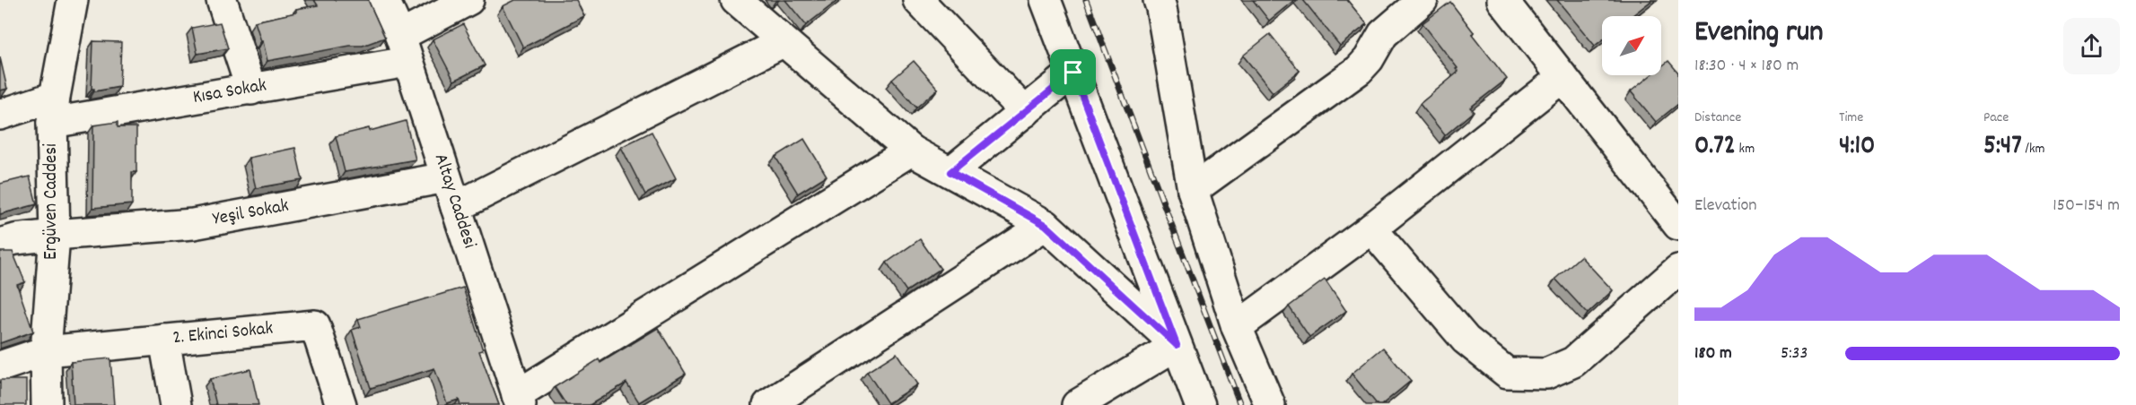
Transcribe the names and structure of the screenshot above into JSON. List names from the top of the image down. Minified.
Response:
{"streets":{"street":["Kısa Sokak","Ergüven Caddesi","Altay Caddesi","Yeşil Sokak","2. Ekinci Sokak"]},"crossings":[["Kısa Sokak","Ergüven Caddesi"],["Kısa Sokak","Altay Caddesi"],["Ergüven Caddesi","Yeşil Sokak"],["Ergüven Caddesi","2. Ekinci Sokak"],["Altay Caddesi","Yeşil Sokak"]],"north":"top right","page":{"heading":["Evening run","18:30 · 4 × 180 m"],"stats":[["Distance","0.72 km"],["Time","4:10"],["Pace","5:47 /km"]],"chart":["Elevation","150–154 m"],"list":[{"name":"180 m","note":"5:33"}]}}
